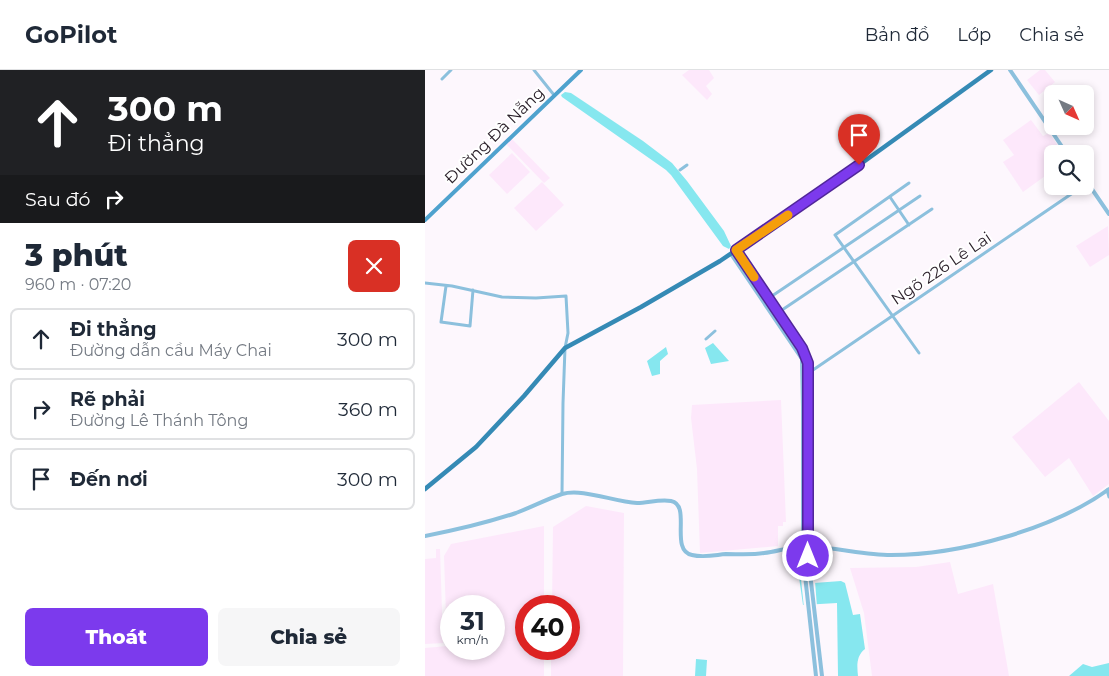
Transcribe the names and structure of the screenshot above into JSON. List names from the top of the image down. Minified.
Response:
{"streets":{"main road":["Đường Đà Nẵng"],"street":["Ngõ 226 Lê Lai"]},"north":"bottom right","page":{"header":"GoPilot","nav":["Bản đồ","Lớp","Chia sẻ"],"turn":["300 m","Đi thẳng"],"then":"Sau đó","heading":["3 phút","960 m · 07:20"],"list":[{"name":"Đi thẳng","note":"Đường dẫn cầu Máy Chai","value":"300 m"},{"name":"Rẽ phải","note":"Đường Lê Thánh Tông","value":"360 m"},{"name":"Đến nơi","value":"300 m"}],"speed":"31 km/h","limit":"40","buttons":["Thoát","Chia sẻ"]}}
